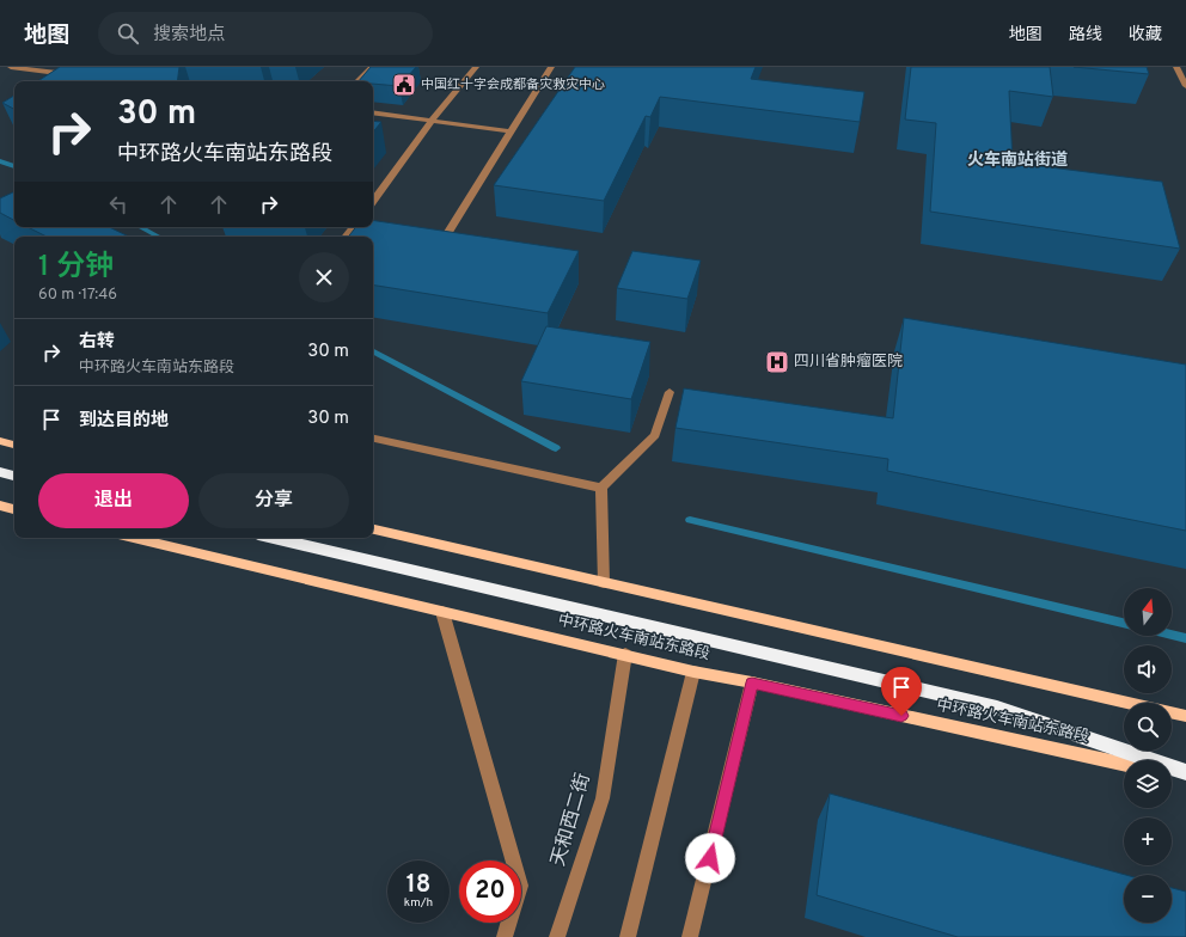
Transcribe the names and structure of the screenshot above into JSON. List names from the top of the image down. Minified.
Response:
{"streets":{"main road":["中环路火车南站东路段"],"street":["天和西二街"]},"crossings":[["中环路火车南站东路段","天和西二街"]],"districts":["火车南站街道"],"places":{"public building":["中国红十字会成都备灾救灾中心"],"hospital":["四川省肿瘤医院"]},"north":"top","page":{"header":"地图","search":"搜索地点","nav":["地图","路线","收藏"],"turn":["30 m","中环路火车南站东路段"],"heading":["1 分钟","60 m · 17:46"],"list":[{"name":"右转","note":"中环路火车南站东路段","value":"30 m"},{"name":"到达目的地","value":"30 m"}],"buttons":["退出","分享"],"map_buttons":["+","−"],"speed":"18 km/h","limit":"20"}}
